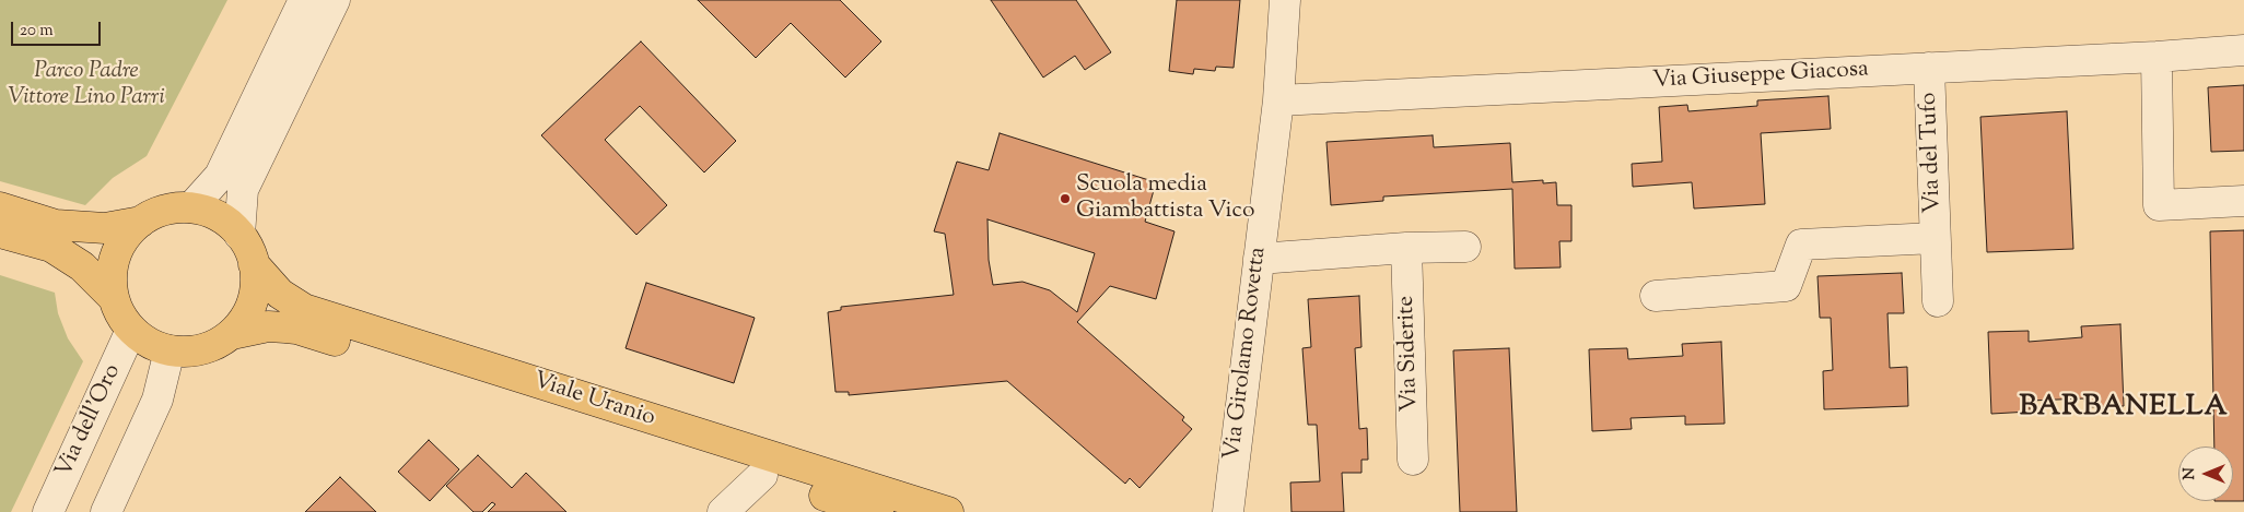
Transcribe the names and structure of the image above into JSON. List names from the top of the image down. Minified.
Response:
{"streets":{"main road":["Viale Uranio"],"street":["Via Giuseppe Giacosa","Via del Tufo","Via Girolamo Rovetta","Via Siderite","Via dell'Oro"]},"crossings":[["Via Giuseppe Giacosa","Via del Tufo"],["Via Giuseppe Giacosa","Via Girolamo Rovetta"],["Viale Uranio","Via dell'Oro"]],"districts":["BARBANELLA"],"parks":["Parco Padre Vittore Lino Parri"],"places":["Scuola media Giambattista Vico"],"scale_bar":"20 m","north":"left"}
